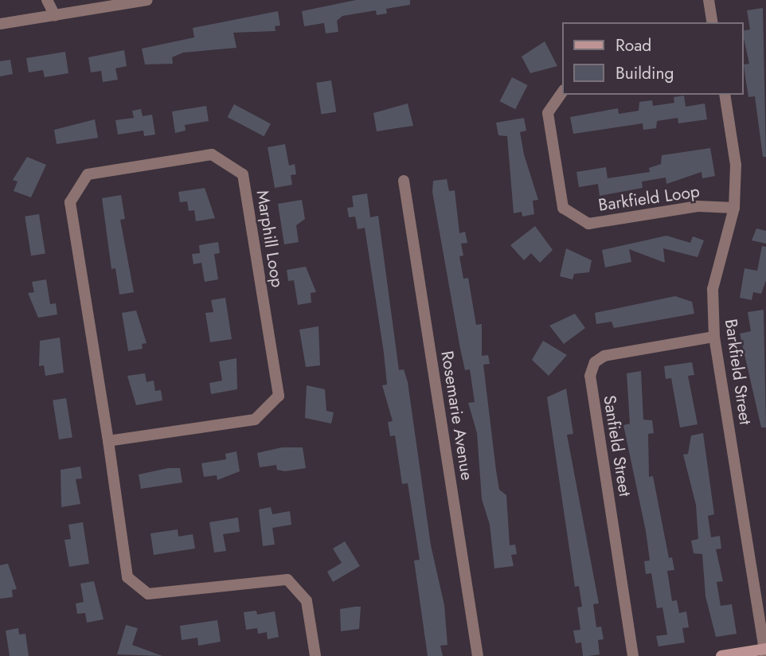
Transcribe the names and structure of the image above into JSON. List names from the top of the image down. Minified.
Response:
{"streets":{"street":["Barkfield Loop","Marphill Loop","Barkfield Street","Rosemarie Avenue","Sanfield Street"]},"crossings":[["Barkfield Loop","Barkfield Street"],["Barkfield Street","Sanfield Street"]],"legend":["Road","Building"]}
